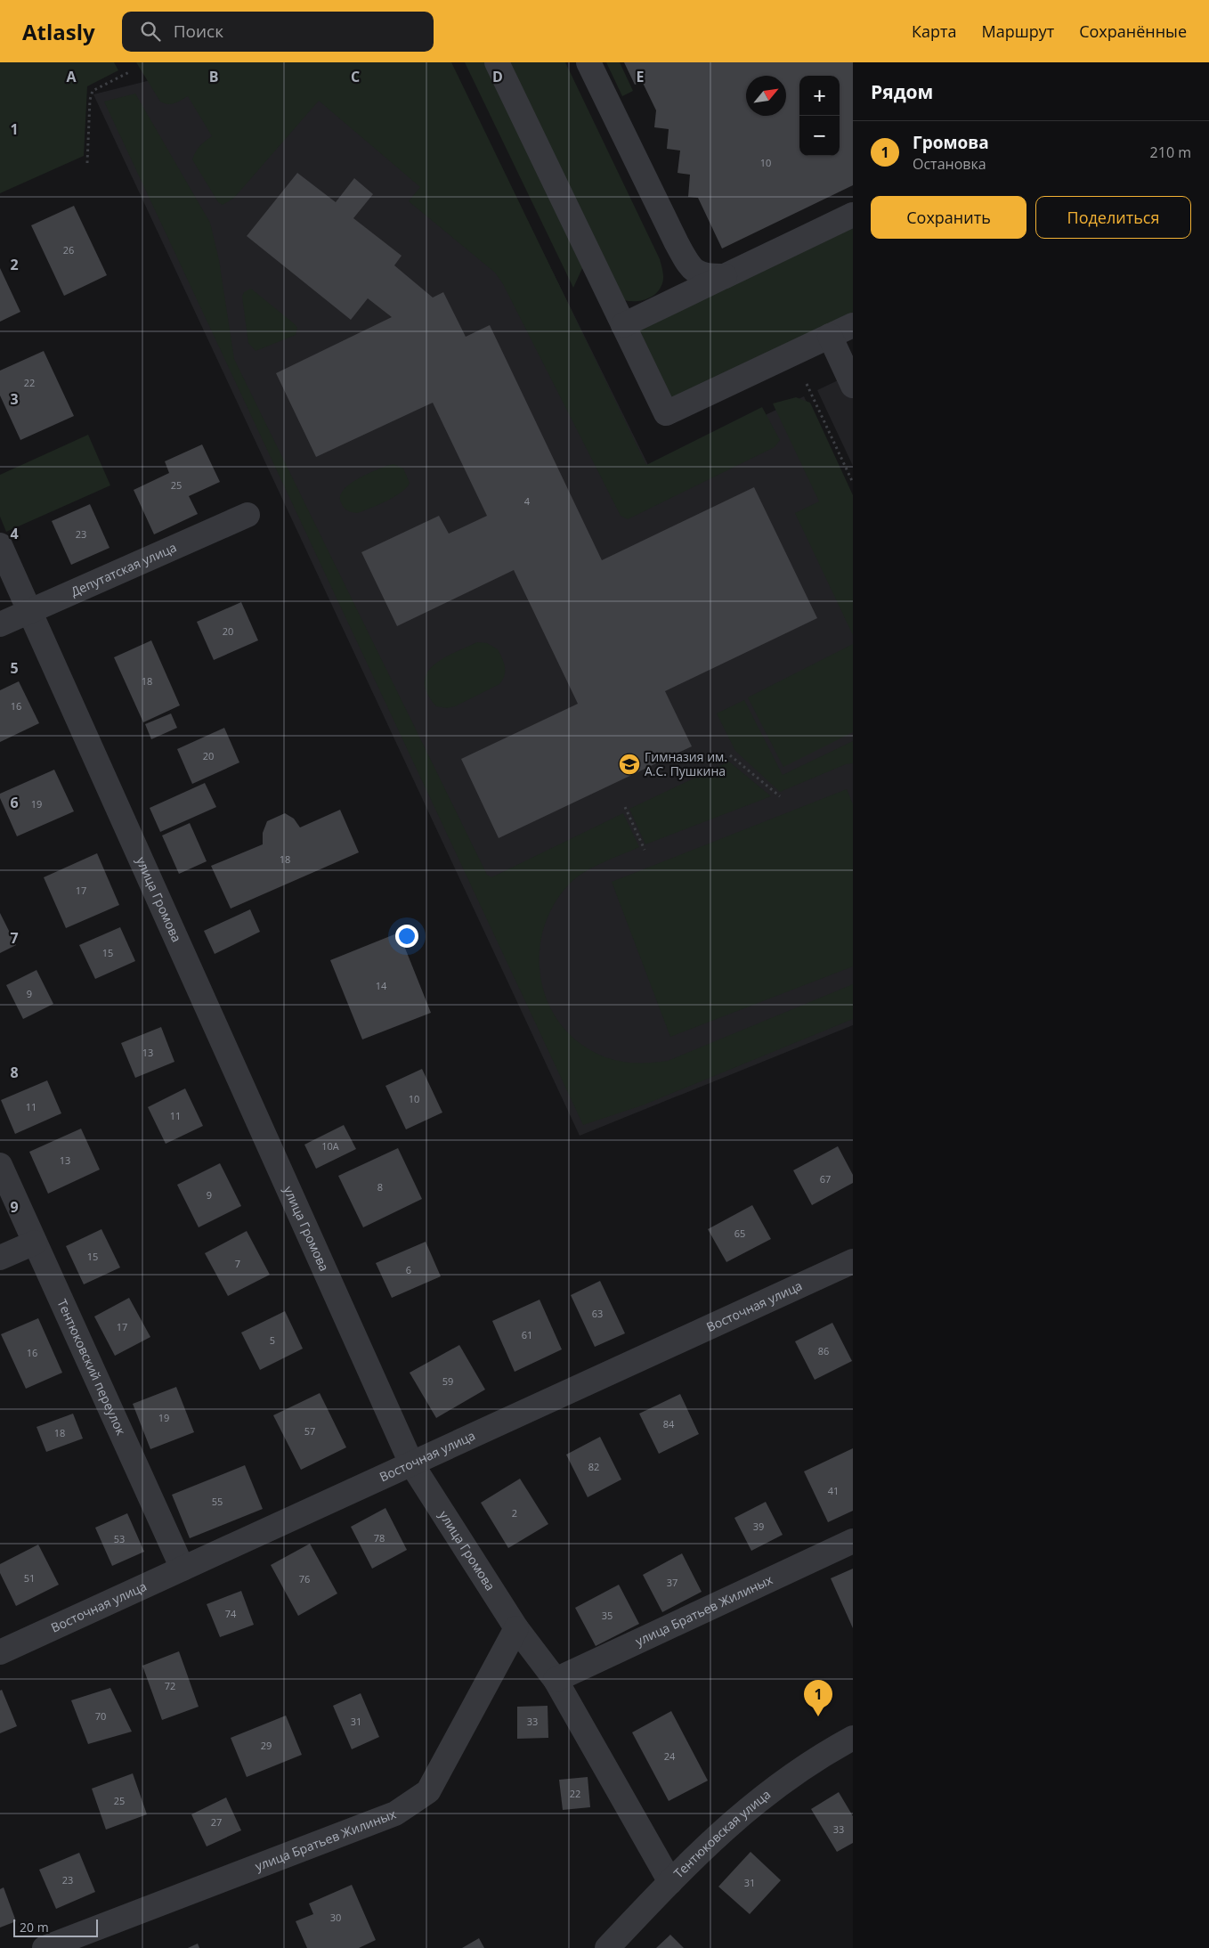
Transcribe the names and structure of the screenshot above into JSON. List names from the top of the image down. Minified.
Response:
{"streets":{"street":["Депутатская улица","улица Громова","Восточная улица","Тентюковский переулок","улица Братьев Жилиных","Тентюковская улица"]},"crossings":[["Депутатская улица","улица Громова"],["улица Громова","Восточная улица"],["улица Громова","улица Братьев Жилиных"],["улица Громова","Тентюковская улица"],["Восточная улица","Тентюковский переулок"]],"places":{"school or university":["Гимназия им. А.С. Пушкина"]},"house_numbers":["10","26","22","25","4","23","20","18","16","20","19","18","17","15","14","9","13","10","11","11","10А","13","67","8","9","65","15","7","6","63","17","61","5","86","16","59","19","84","57","18","82","41","55","2","39","78","53","51","76","37","74","35","72","70","31","33","29","24","22","25","27","33","23","31","30"],"scale_bar":"20 m","north":"top right","page":{"header":"Atlasly","search":"Поиск","nav":["Карта","Маршрут","Сохранённые"],"heading":"Рядом","map_buttons":["+","−"],"list":[{"mark":"1","name":"Громова","note":"Остановка","value":"210 m"}],"buttons":["Сохранить","Поделиться"],"pins":"1","scale":"20 m"},"grid":{"columns":["A","B","C","D","E"],"rows":["1","2","3","4","5","6","7","8","9"]}}
